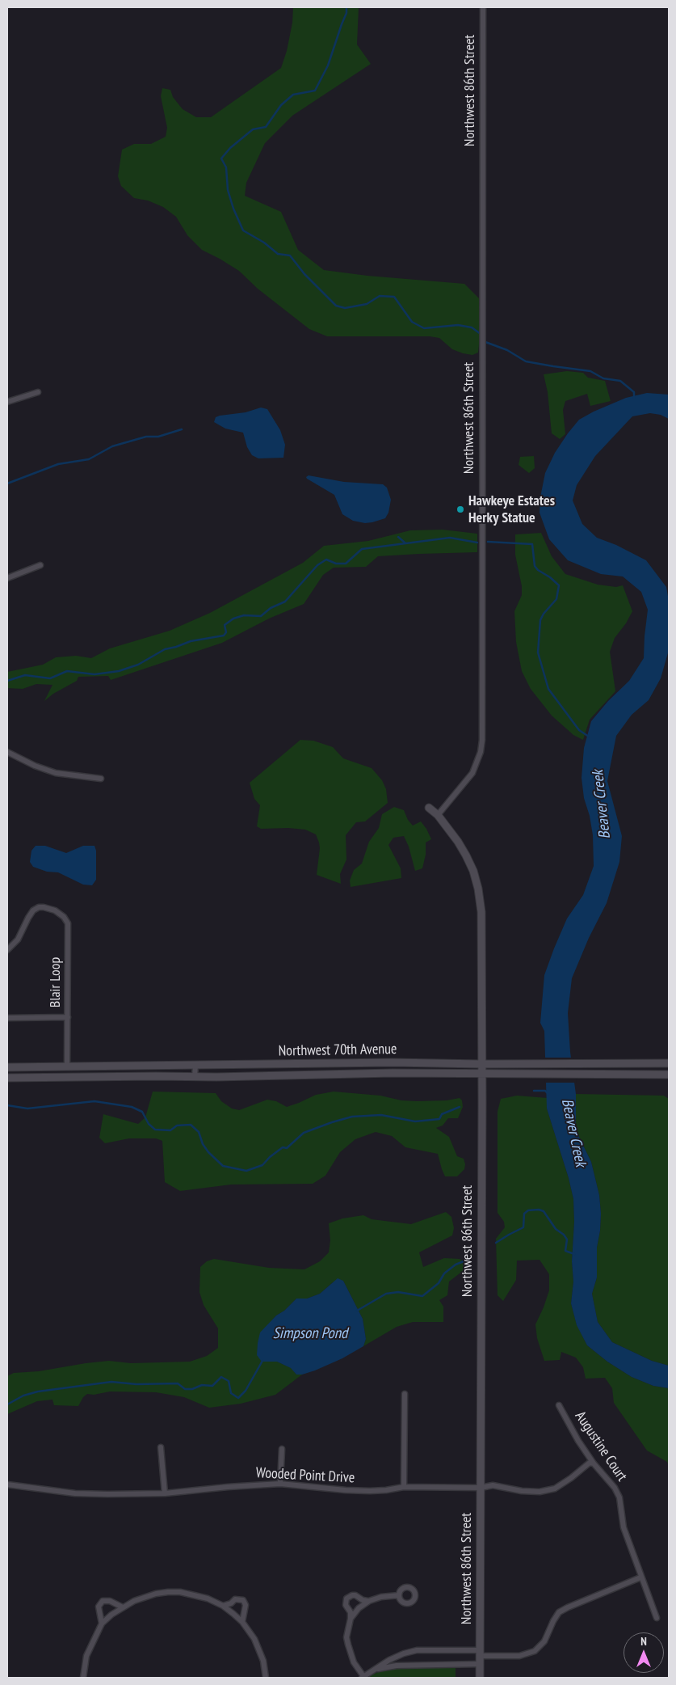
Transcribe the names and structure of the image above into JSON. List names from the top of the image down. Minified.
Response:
{"streets":{"main road":["Northwest 86th Street","Northwest 70th Avenue"],"street":["Blair Loop","Augustine Court","Wooded Point Drive"]},"crossings":[["Northwest 86th Street","Northwest 70th Avenue"],["Northwest 86th Street","Wooded Point Drive"],["Blair Loop","Northwest 70th Avenue"],["Augustine Court","Wooded Point Drive"]],"water":["Beaver Creek","Simpson Pond"],"places":["Hawkeye Estates Herky Statue"],"north":"top"}
